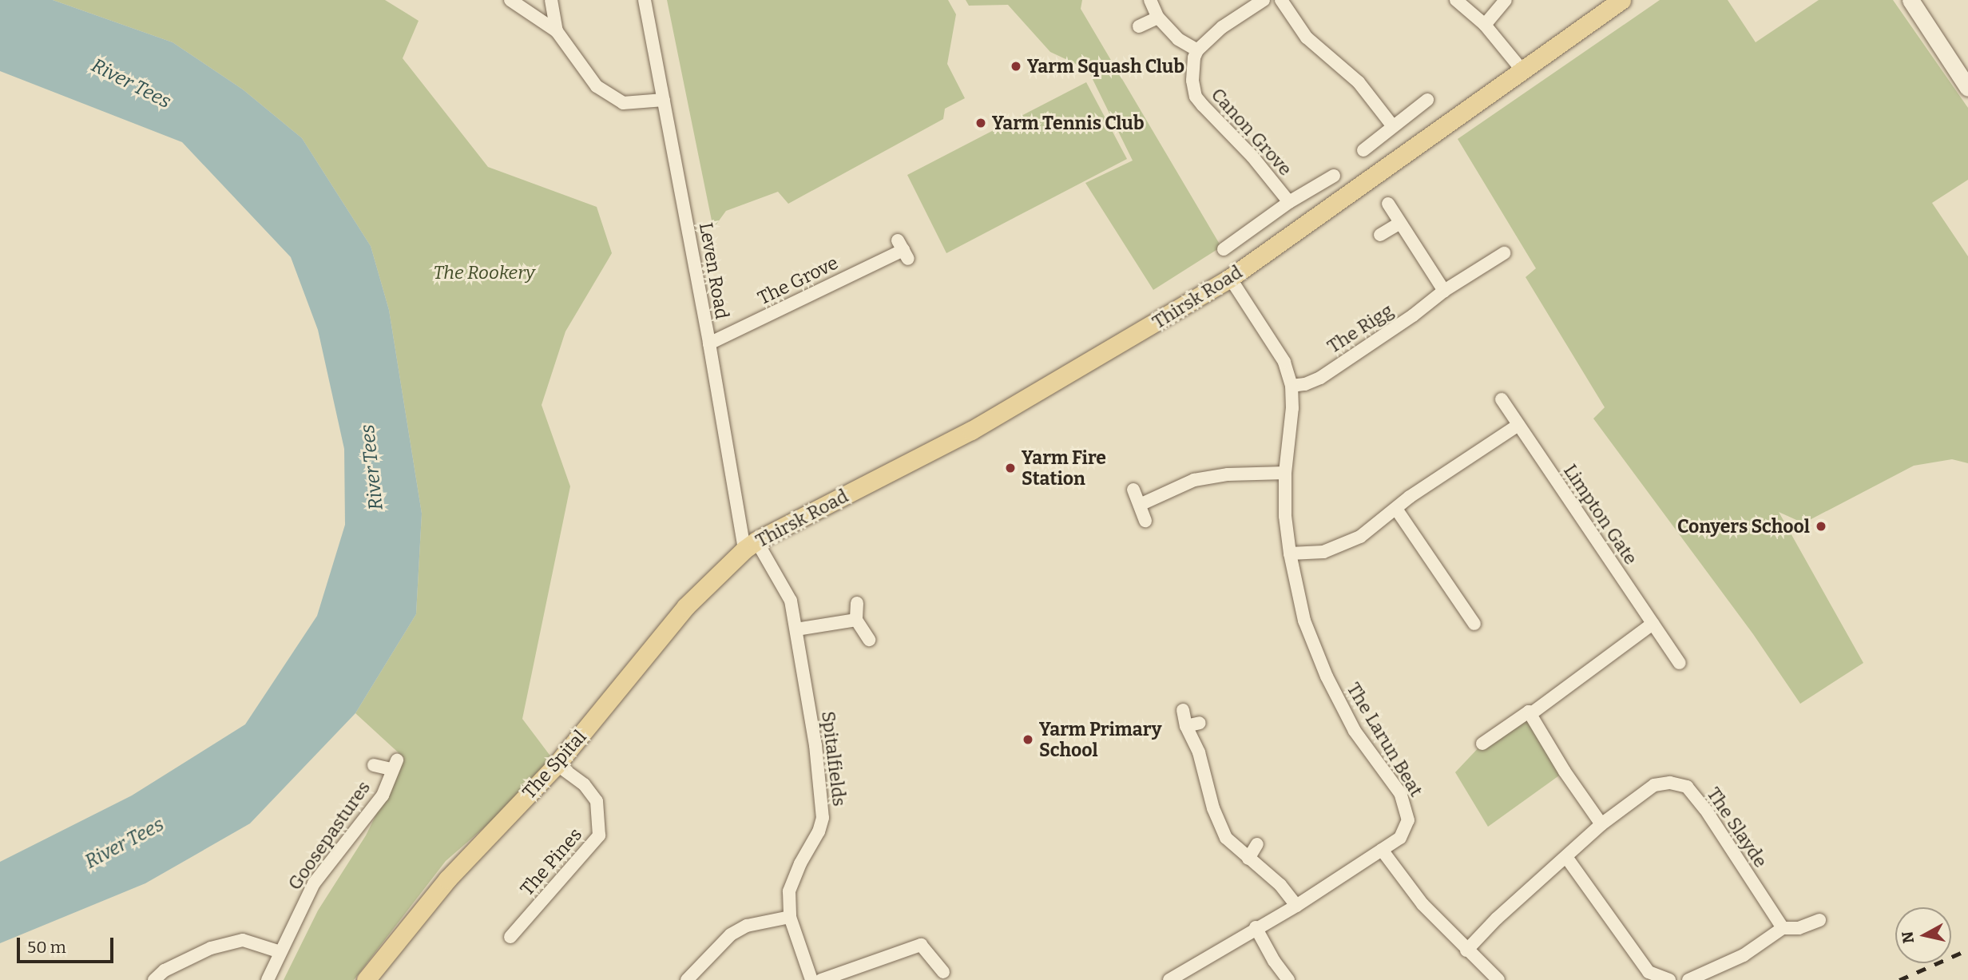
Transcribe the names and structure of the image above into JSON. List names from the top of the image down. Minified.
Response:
{"streets":{"main road":["Thirsk Road","The Spital"],"street":["Canon Grove","Leven Road","The Grove","The Rigg","Limpton Gate","The Larun Beat","Spitalfields","The Slayde","Goosepastures","The Pines"]},"crossings":[["Leven Road","The Grove"],["Leven Road","Thirsk Road"],["Leven Road","Spitalfields"],["Leven Road","The Spital"],["Thirsk Road","The Larun Beat"],["Thirsk Road","Spitalfields"],["Thirsk Road","The Spital"],["The Rigg","The Larun Beat"],["Spitalfields","The Spital"],["The Spital","The Pines"]],"water":["River Tees"],"parks":["The Rookery"],"places":["Yarm Squash Club","Yarm Tennis Club","Yarm Fire Station","Conyers School","Yarm Primary School"],"scale_bar":"50 m","north":"left"}
